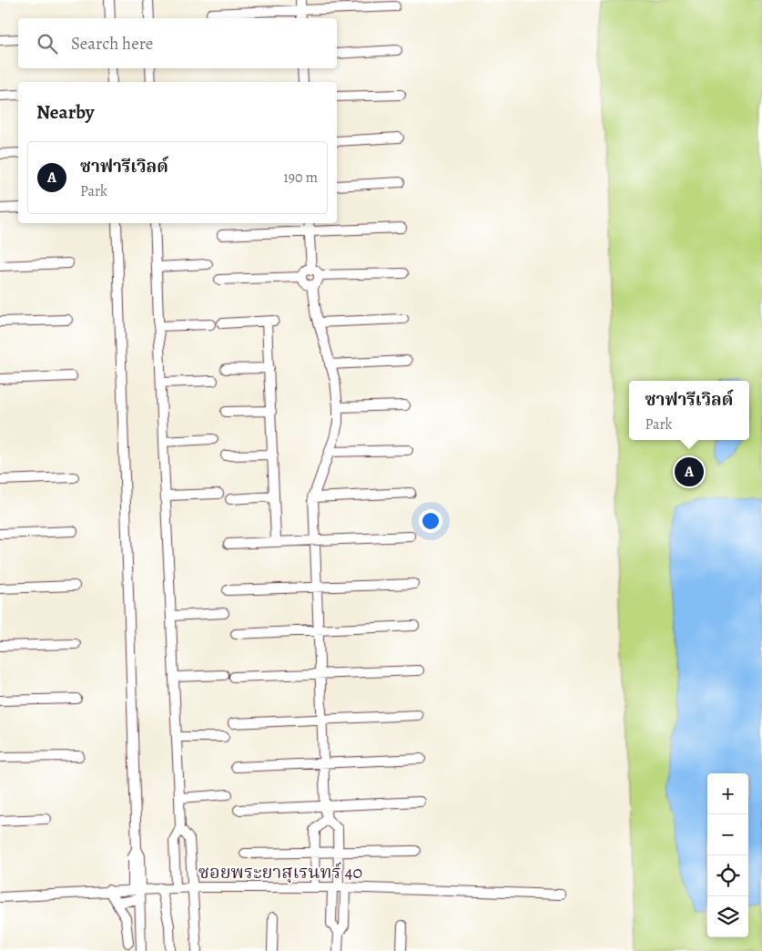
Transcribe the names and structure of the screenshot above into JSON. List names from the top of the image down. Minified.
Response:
{"streets":{"street":["ซอยพระยาสุเรนทร์ 40"]},"page":{"search":"Search here","heading":"Nearby","list":[{"mark":"A","name":"ซาฟารีเวิลด์","note":"Park","value":"190 m"}],"popup":["ซาฟารีเวิลด์","Park"],"pins":"A","map_buttons":["+","−"]}}
